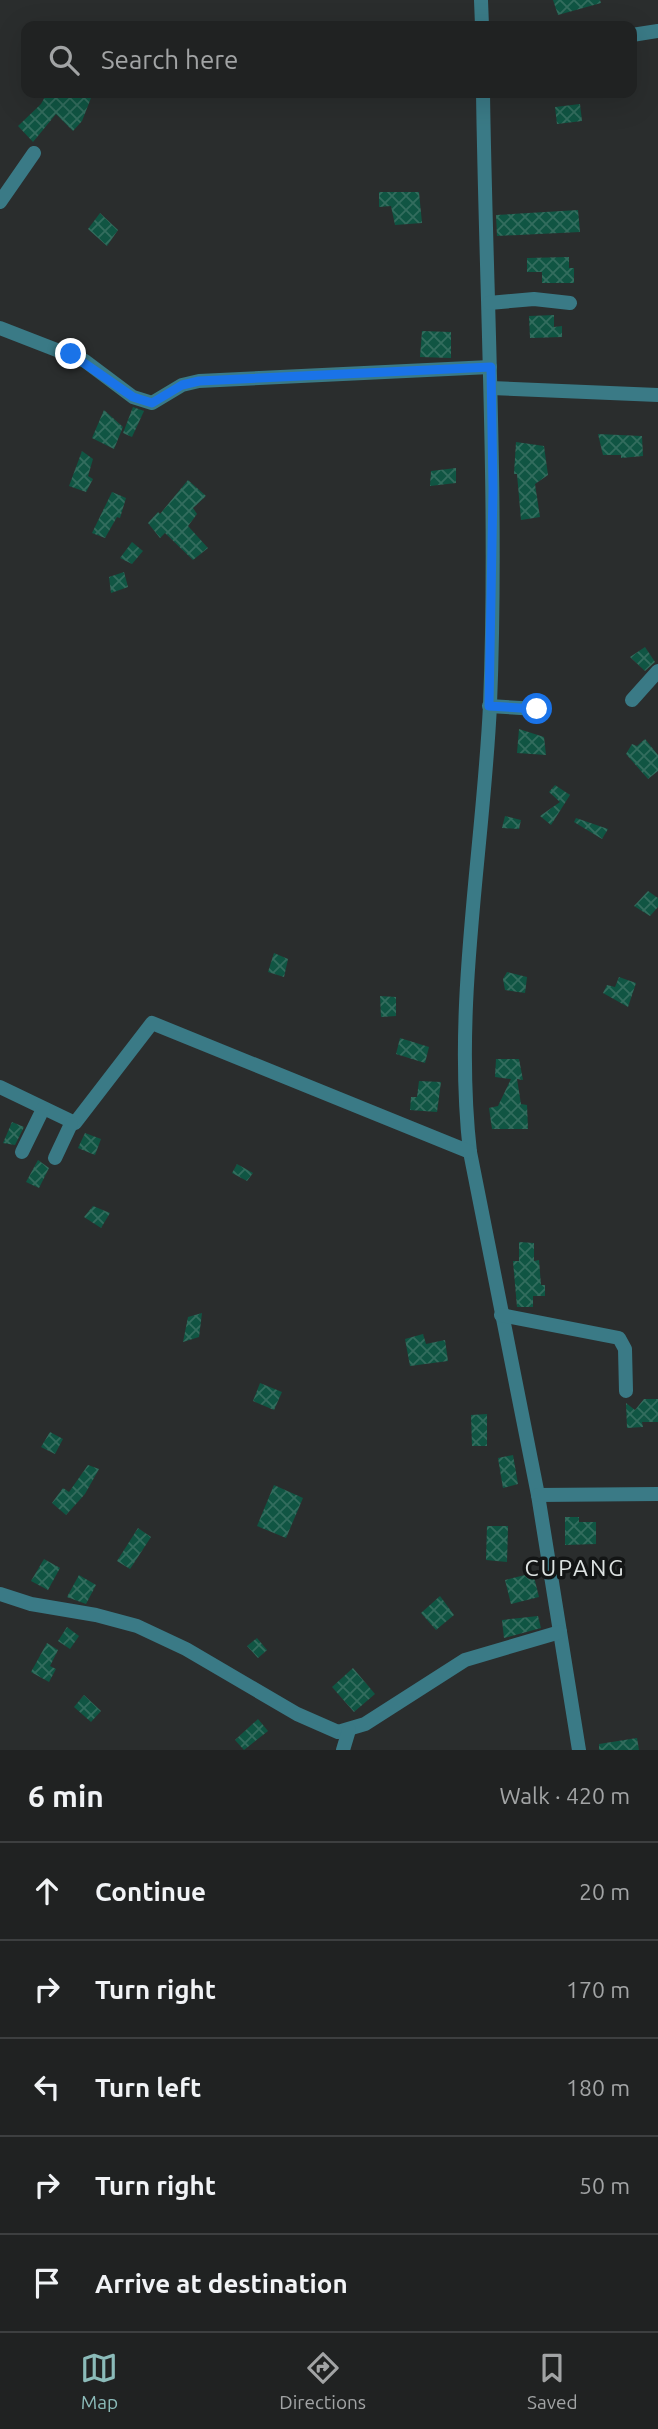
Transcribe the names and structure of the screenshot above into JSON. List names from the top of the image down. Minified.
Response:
{"districts":["CUPANG"],"page":{"search":"Search here","heading":["6 min","Walk · 420 m"],"list":[["Continue","20 m"],["Turn right","170 m"],["Turn left","180 m"],["Turn right","50 m"],"Arrive at destination"],"nav":["Map","Directions","Saved"]}}
